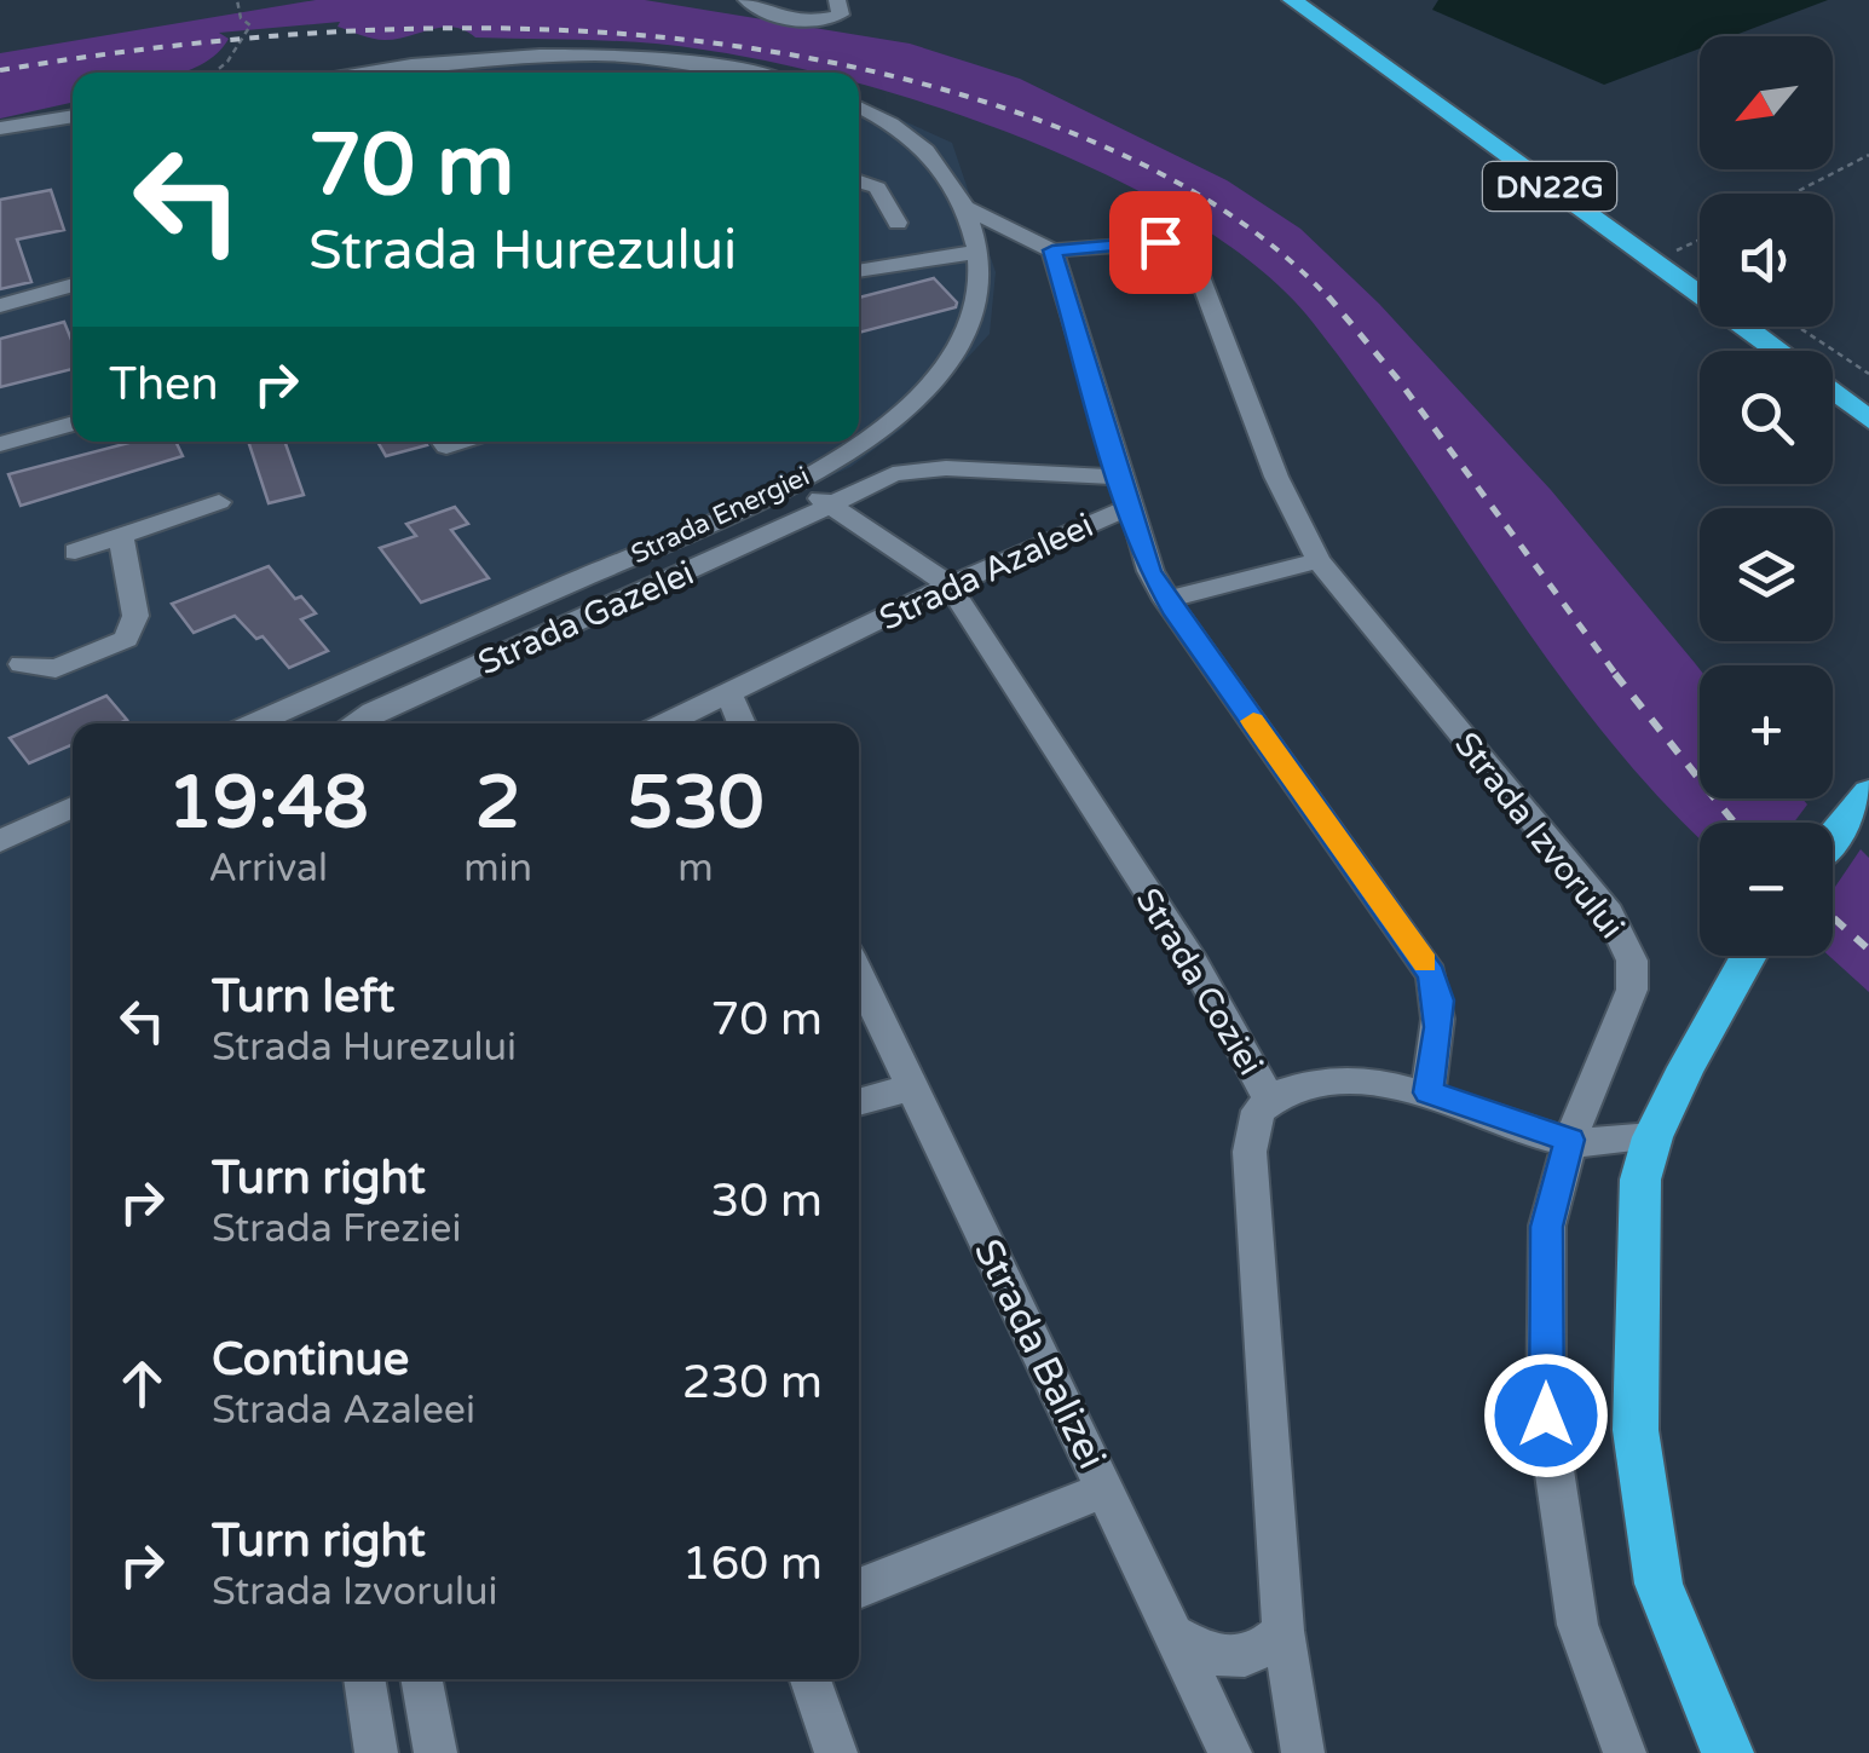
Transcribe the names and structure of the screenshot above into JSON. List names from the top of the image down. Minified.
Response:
{"streets":{"highway":["DN22G"],"street":["Strada Energiei","Strada Azaleei","Strada Gazelei","Strada Izvorului","Strada Coziei","Strada Balizei"]},"crossings":[["Strada Energiei","Strada Coziei"],["Strada Azaleei","Strada Gazelei"],["Strada Azaleei","Strada Izvorului"],["Strada Azaleei","Strada Coziei"],["Strada Gazelei","Strada Coziei"]],"north":"bottom left","page":{"map_buttons":["+","−"],"turn":["70 m","Strada Hurezului"],"then":"Then","eta":["19:48","Arrival","2","min","530","m"],"list":[{"name":"Turn left","note":"Strada Hurezului","value":"70 m"},{"name":"Turn right","note":"Strada Freziei","value":"30 m"},{"name":"Continue","note":"Strada Azaleei","value":"230 m"},{"name":"Turn right","note":"Strada Izvorului","value":"160 m"}]}}
